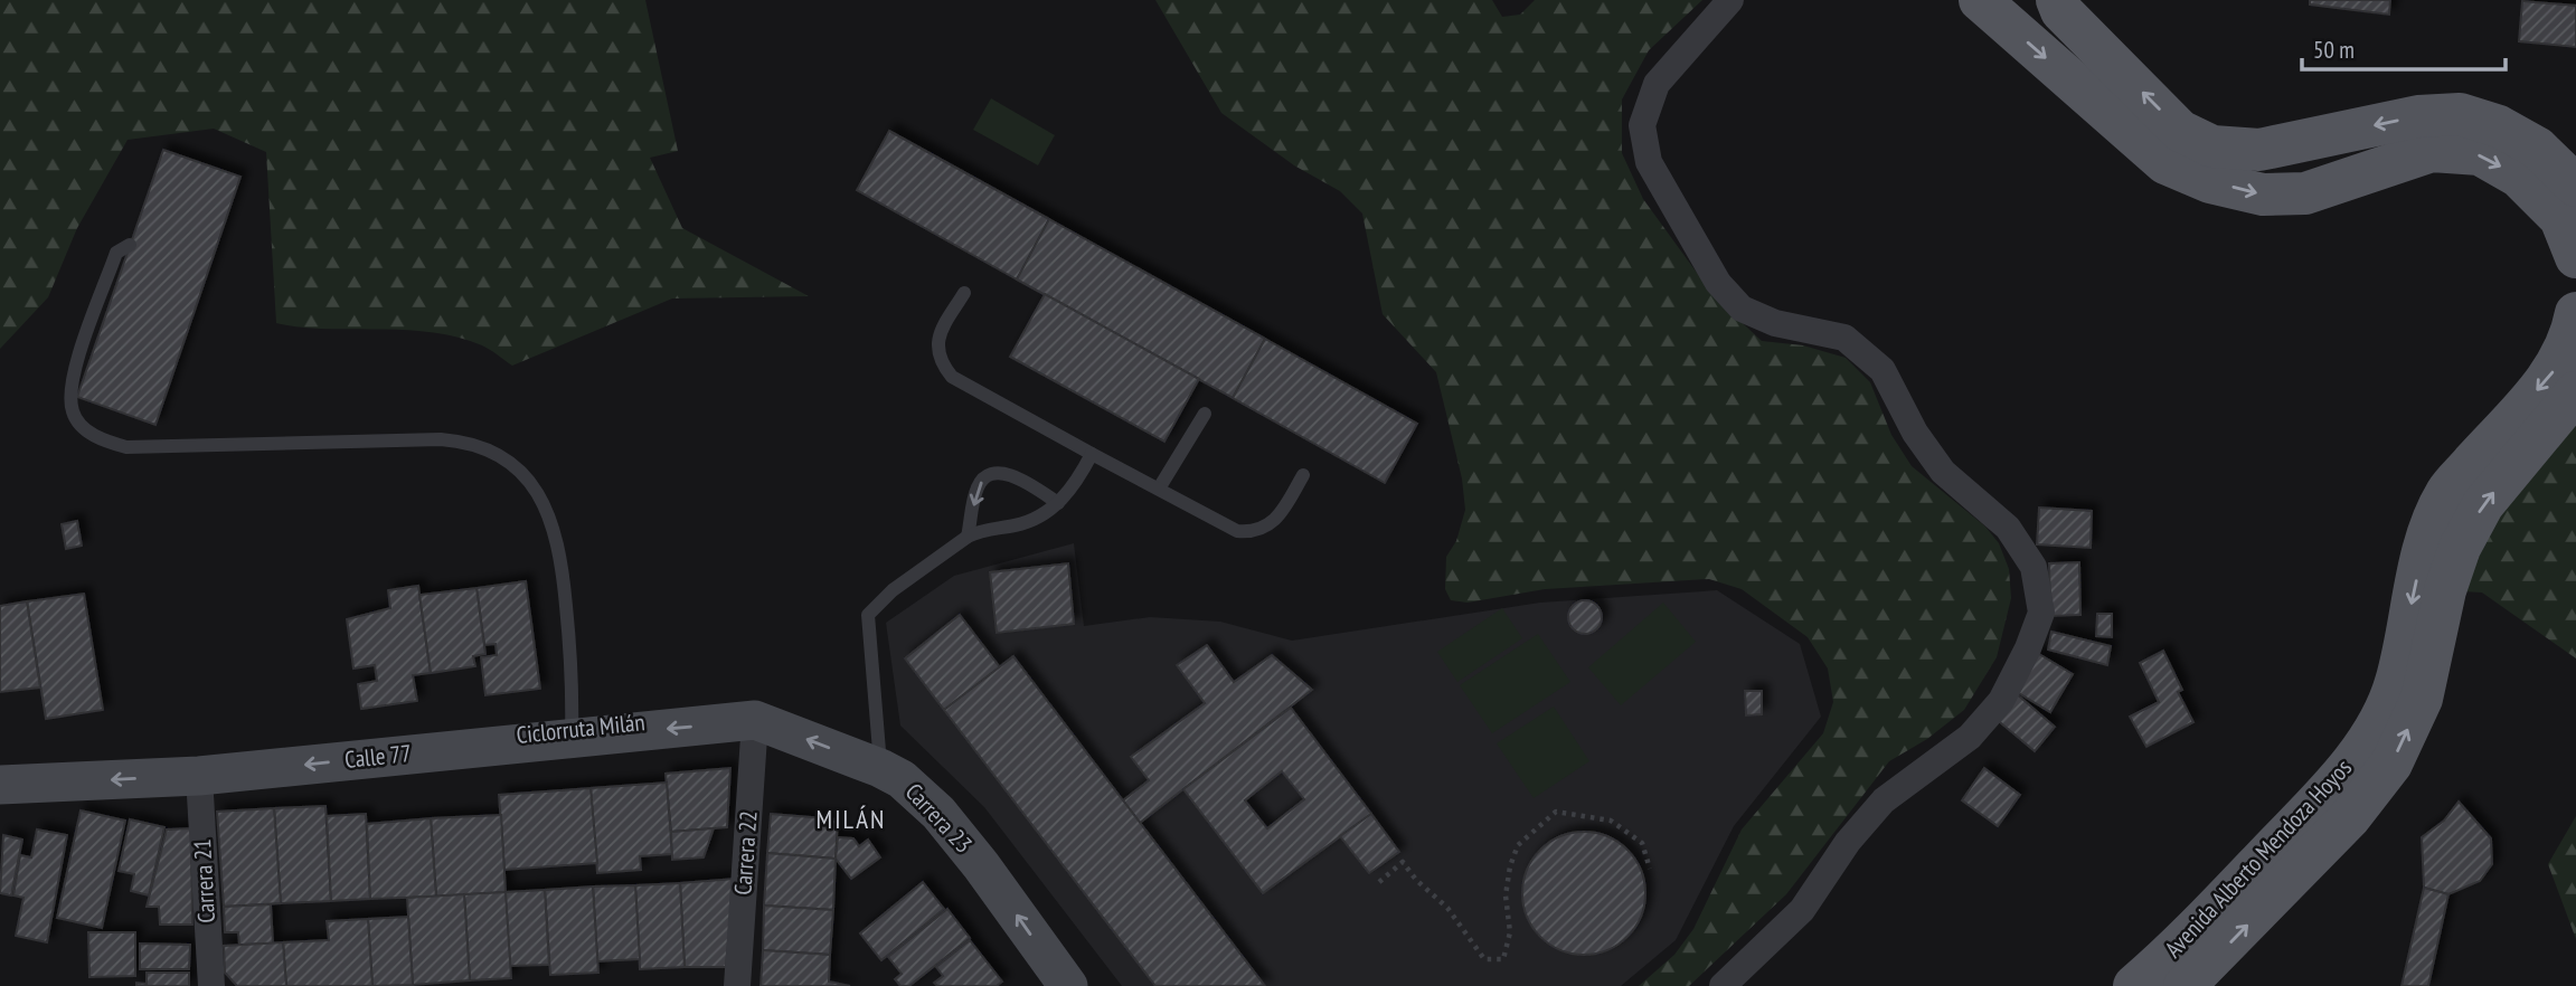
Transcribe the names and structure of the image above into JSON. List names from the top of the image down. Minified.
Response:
{"streets":{"main road":["Calle 77","Carrera 23","Avenida Alberto Mendoza Hoyos"],"street":["Carrera 22","Carrera 21"]},"crossings":[["Calle 77","Carrera 23"],["Calle 77","Carrera 22"],["Calle 77","Carrera 21"],["Carrera 23","Carrera 22"]],"one_way":["Calle 77","Carrera 23"],"districts":["MILÁN"],"scale_bar":"50 m"}
